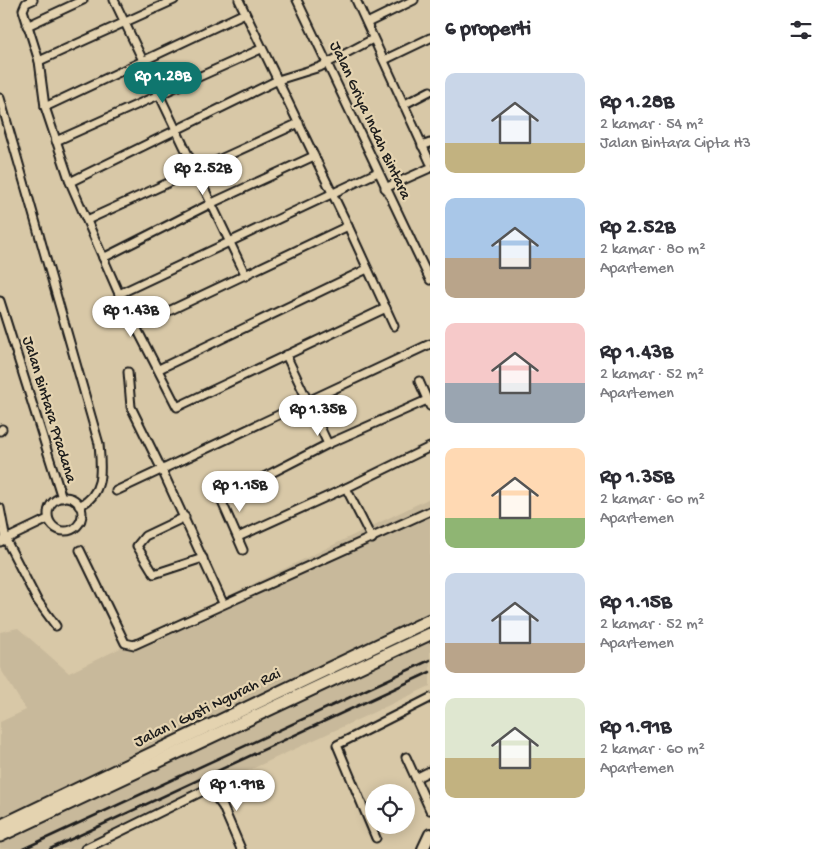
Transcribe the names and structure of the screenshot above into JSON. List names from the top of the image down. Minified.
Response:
{"streets":{"main road":["Jalan I Gusti Ngurah Rai"],"street":["Jalan Griya Indah Bintara","Jalan Bintara Pradana"]},"page":{"heading":"6 properti","list":[{"name":"Rp 1.28B","note":"2 kamar · 54 m² · Jalan Bintara Cipta H3"},{"name":"Rp 2.52B","note":"2 kamar · 80 m² · Apartemen"},{"name":"Rp 1.43B","note":"2 kamar · 52 m² · Apartemen"},{"name":"Rp 1.35B","note":"2 kamar · 60 m² · Apartemen"},{"name":"Rp 1.15B","note":"2 kamar · 52 m² · Apartemen"},{"name":"Rp 1.91B","note":"2 kamar · 60 m² · Apartemen"}],"price":["Rp 1.28B","Rp 2.52B","Rp 1.43B","Rp 1.35B","Rp 1.15B","Rp 1.91B"]}}
